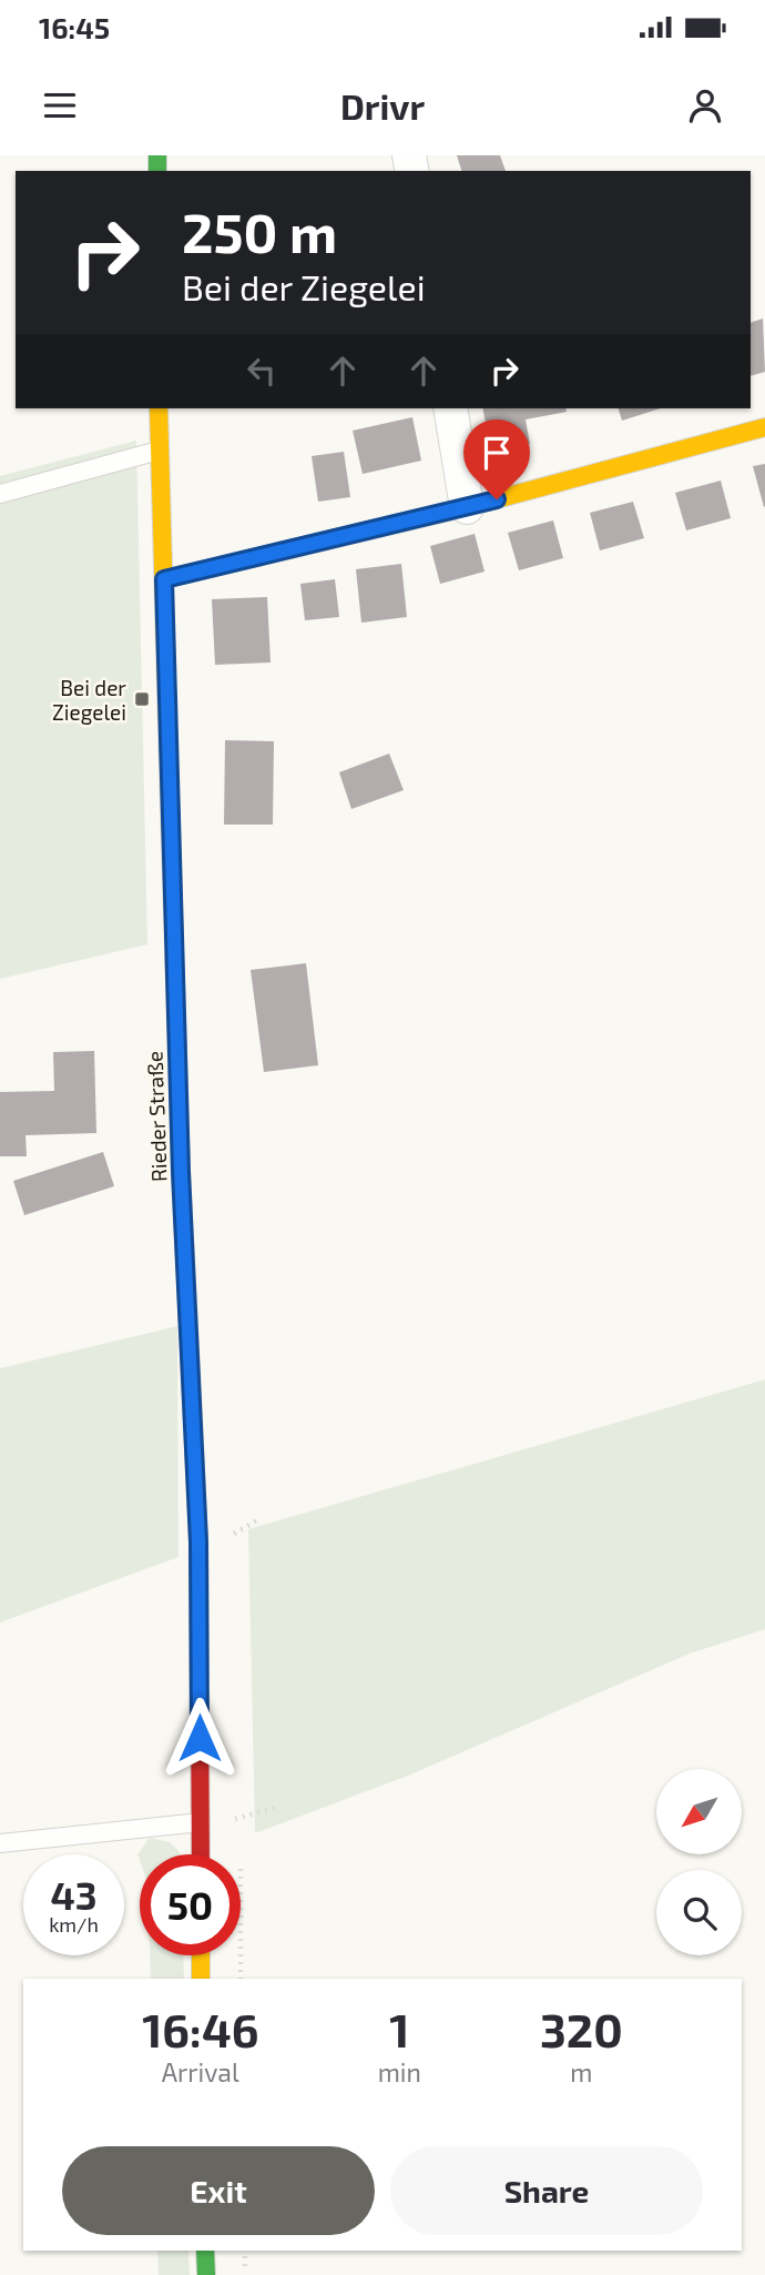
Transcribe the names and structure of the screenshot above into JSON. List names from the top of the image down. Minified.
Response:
{"streets":{"main road":["Rieder Straße"]},"places":{"transit":["Bei der Ziegelei"]},"north":"bottom left","page":{"status":"16:45","header":"Drivr","turn":["250 m","Bei der Ziegelei"],"speed":"43 km/h","limit":"50","eta":["16:46","Arrival","1","min","320","m"],"buttons":["Exit","Share"]}}
